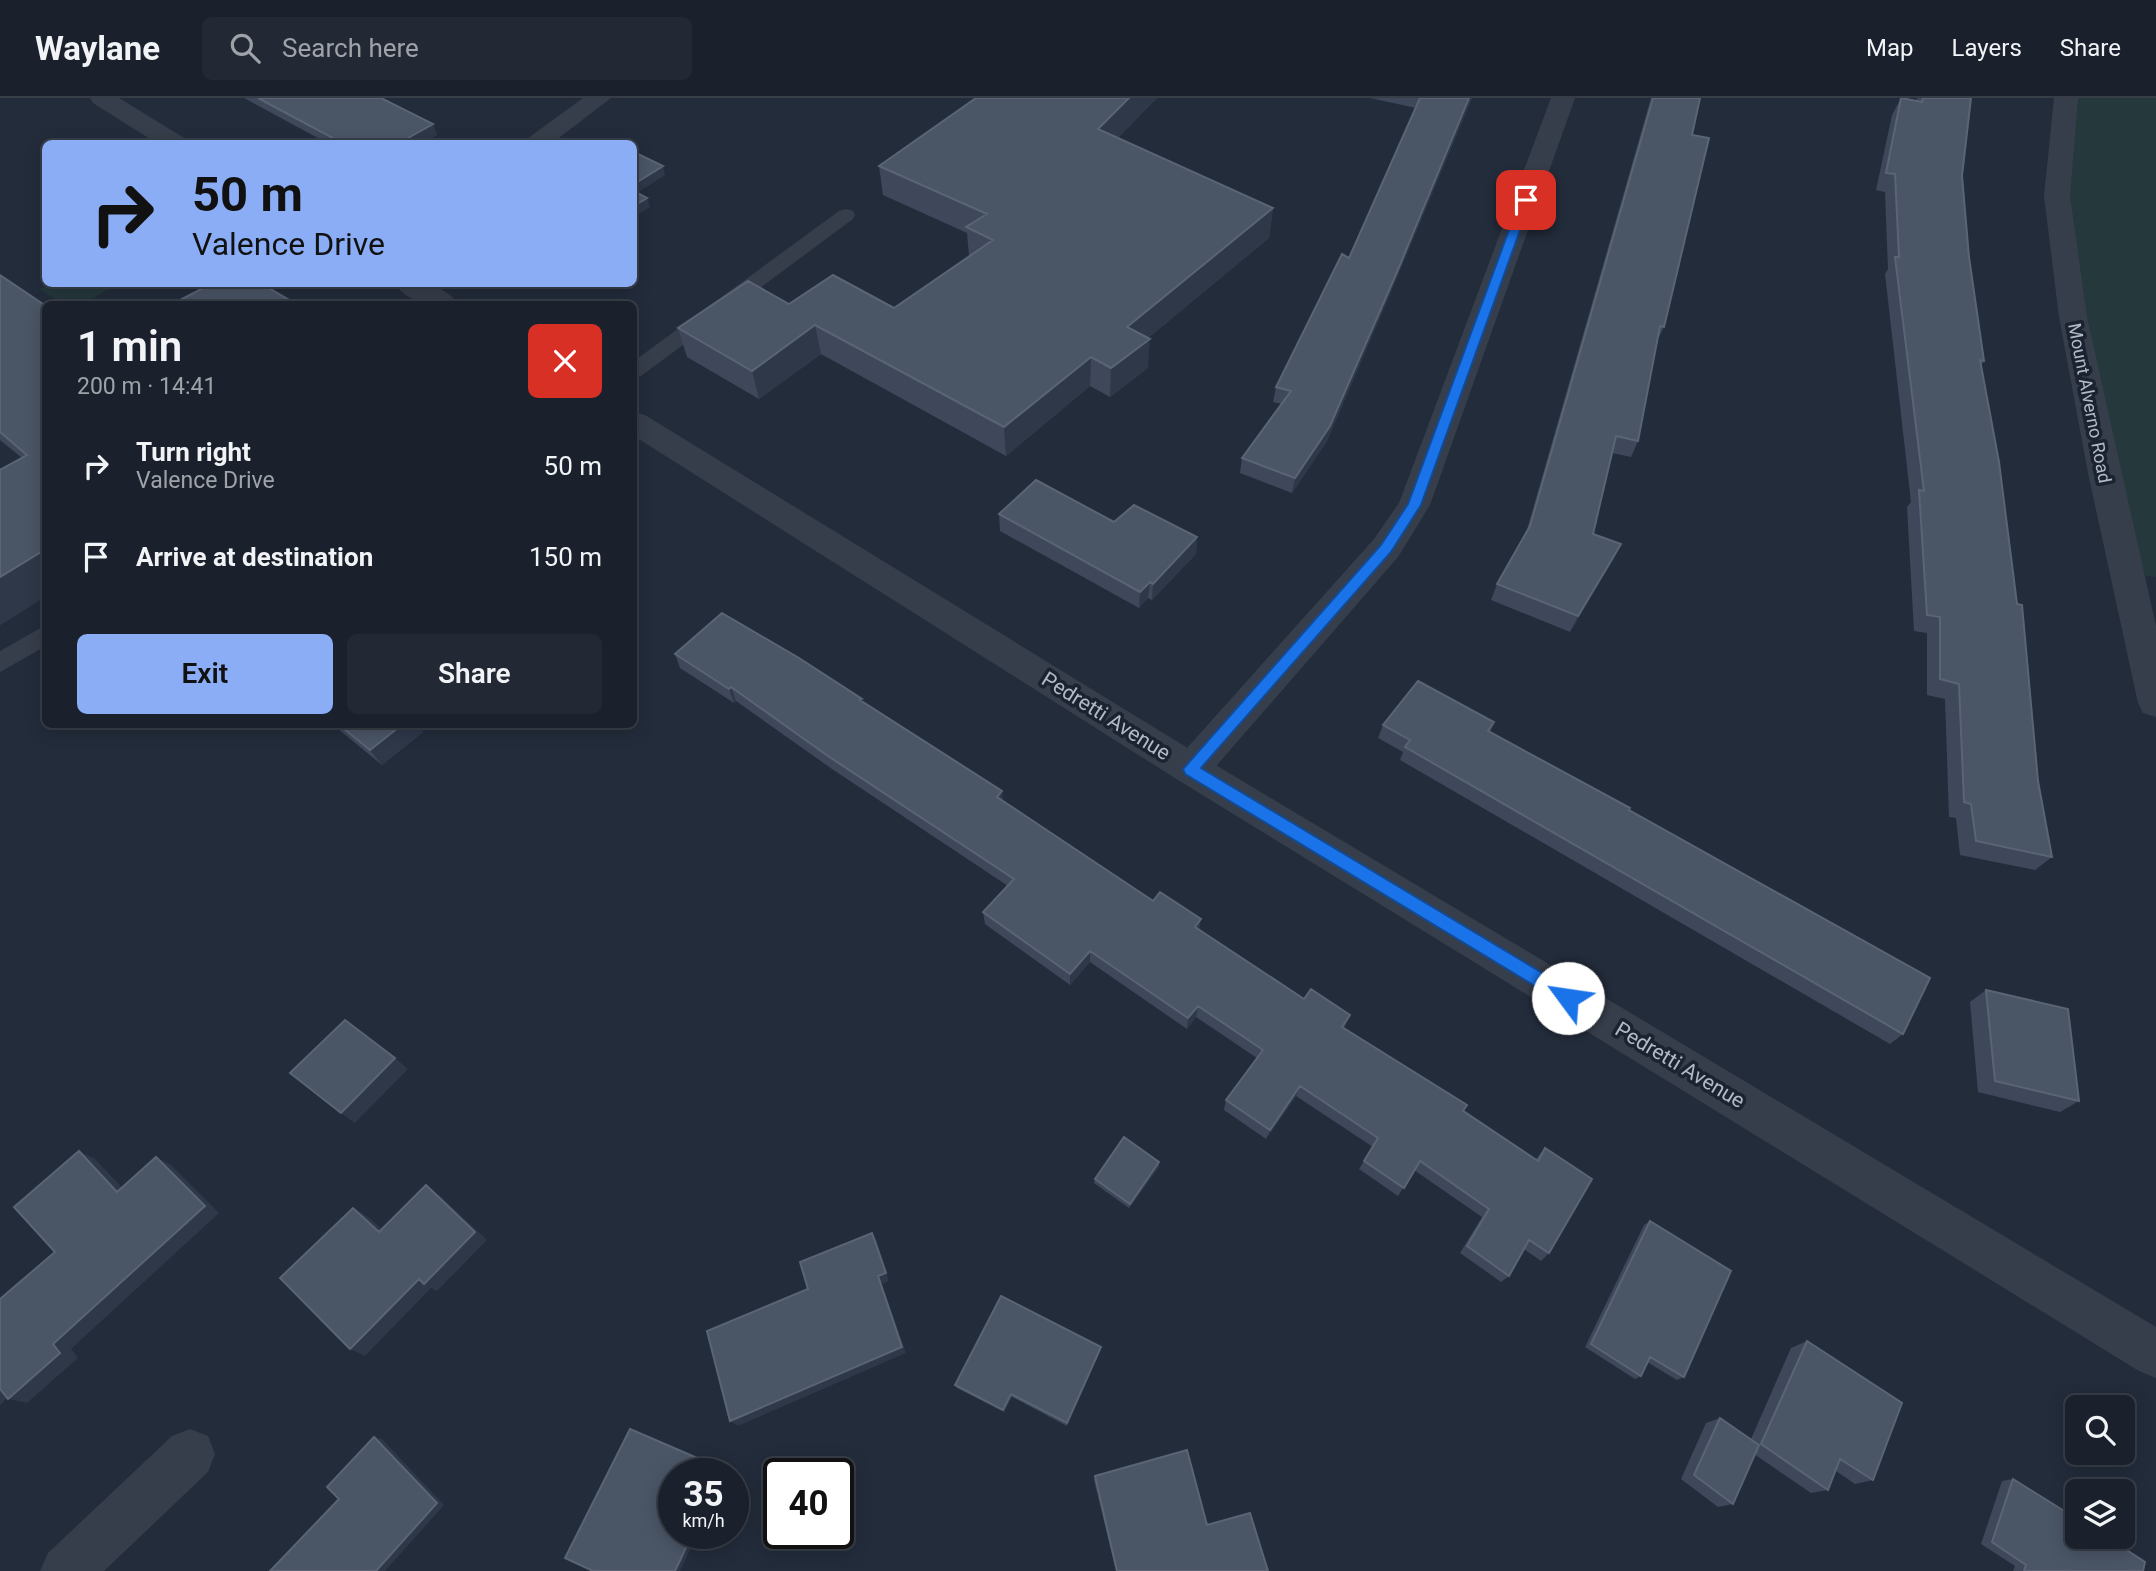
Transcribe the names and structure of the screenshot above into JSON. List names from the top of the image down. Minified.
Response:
{"streets":{"street":["Mount Alverno Road","Pedretti Avenue"]},"page":{"header":"Waylane","search":"Search here","nav":["Map","Layers","Share"],"turn":["50 m","Valence Drive"],"heading":["1 min","200 m · 14:41"],"list":[{"name":"Turn right","note":"Valence Drive","value":"50 m"},{"name":"Arrive at destination","value":"150 m"}],"buttons":["Exit","Share"],"speed":"35 km/h","limit":"40"}}
